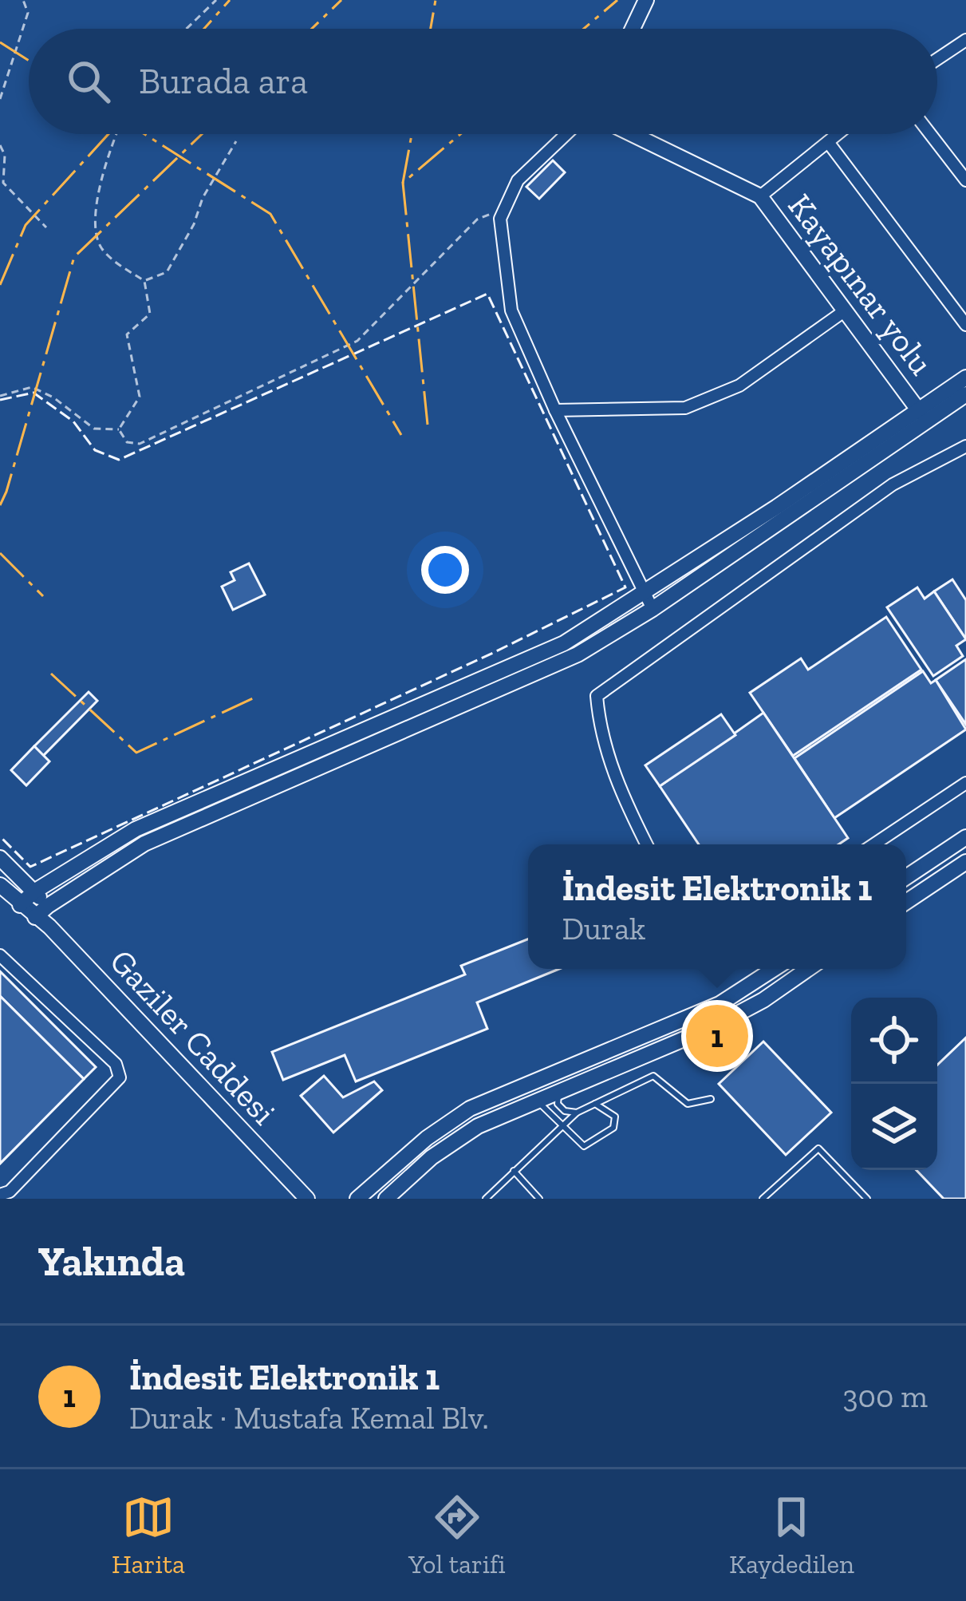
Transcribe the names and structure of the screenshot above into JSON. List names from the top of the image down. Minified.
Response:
{"streets":{"street":["Kayapınar yolu","Gaziler Caddesi"]},"page":{"search":"Burada ara","popup":["İndesit Elektronik 1","Durak"],"pins":"1","heading":"Yakında","list":[{"mark":"1","name":"İndesit Elektronik 1","note":"Durak · Mustafa Kemal Blv.","value":"300 m"}],"nav":["Harita","Yol tarifi","Kaydedilen"]}}
